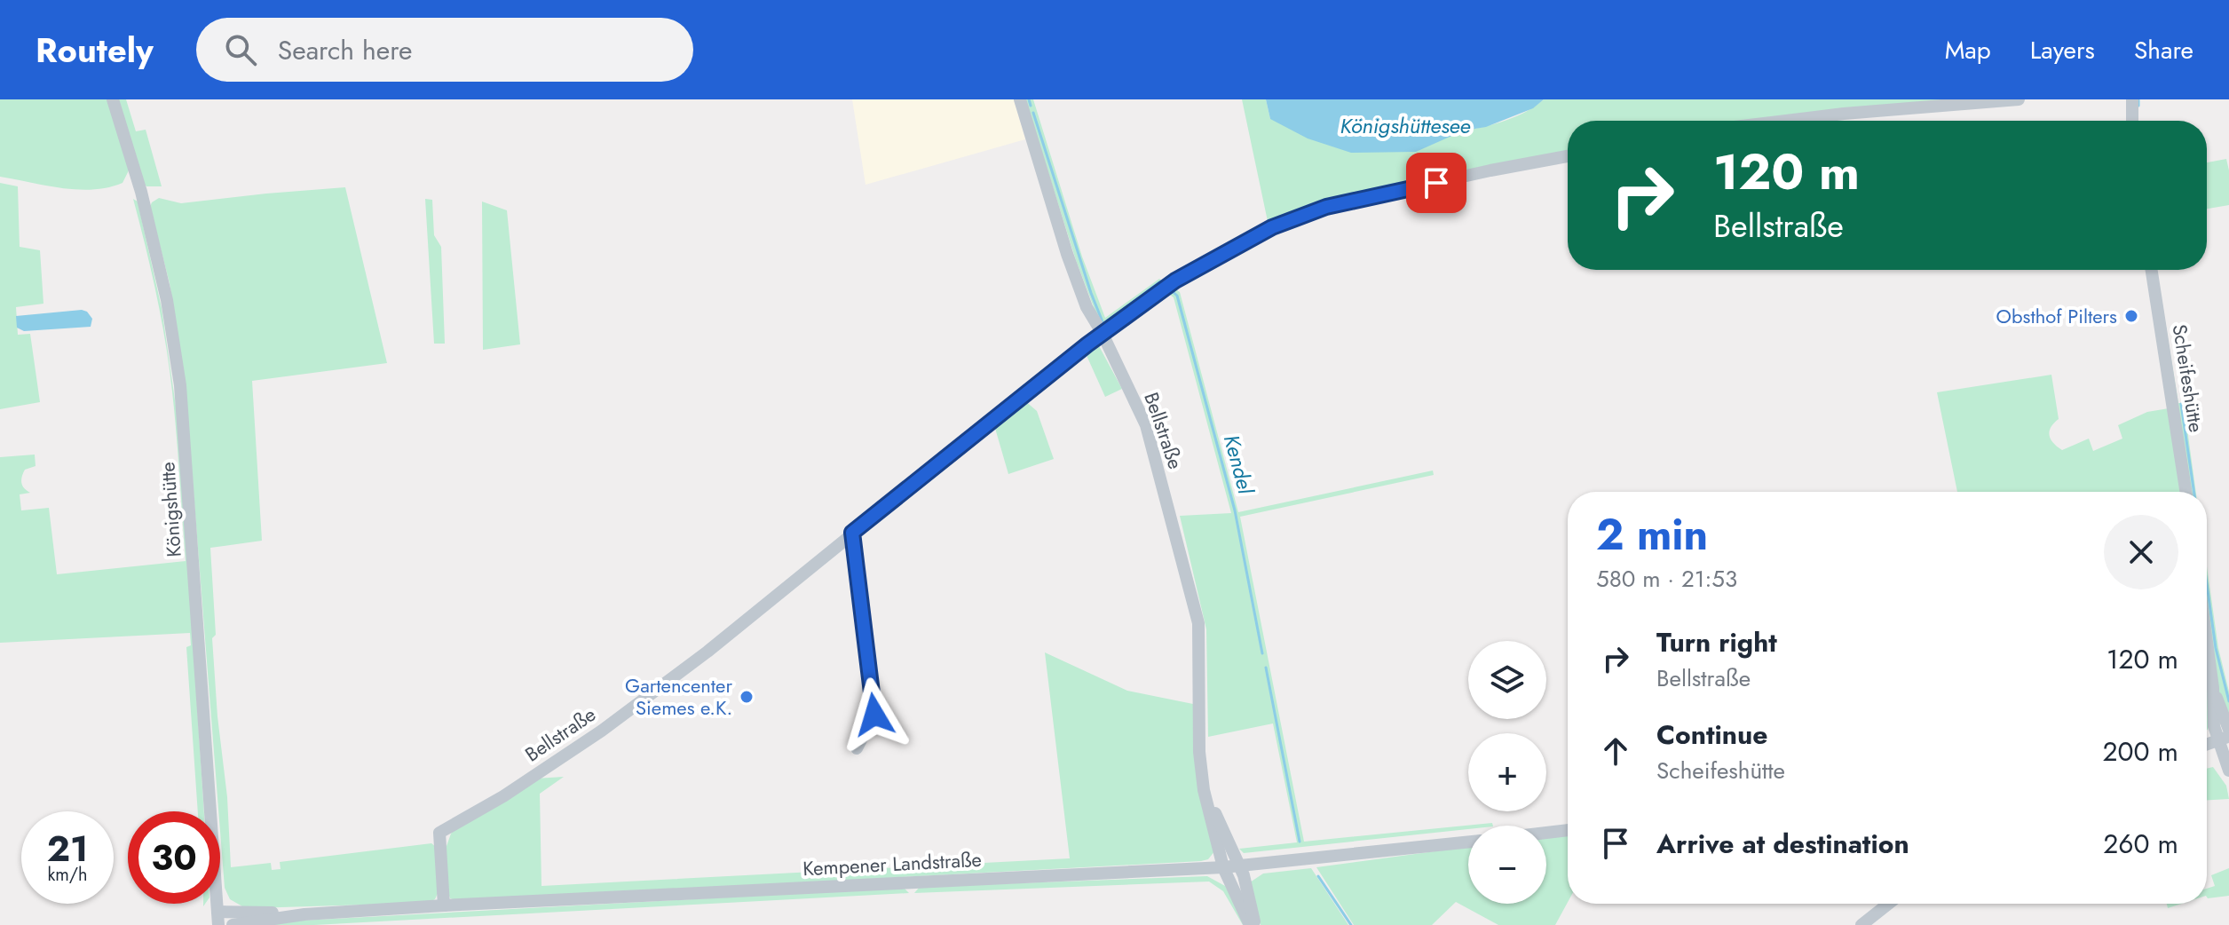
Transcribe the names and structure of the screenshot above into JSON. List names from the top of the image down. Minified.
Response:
{"streets":{"street":["Scheifeshütte","Bellstraße","Königshütte","Kempener Landstraße"]},"crossings":[["Bellstraße","Kempener Landstraße"],["Königshütte","Kempener Landstraße"]],"water":["Königshüttesee","Kendel"],"places":["Obsthof Pilters","Gartencenter Siemes e.K."],"page":{"header":"Routely","search":"Search here","nav":["Map","Layers","Share"],"turn":["120 m","Bellstraße"],"heading":["2 min","580 m · 21:53"],"list":[{"name":"Turn right","note":"Bellstraße","value":"120 m"},{"name":"Continue","note":"Scheifeshütte","value":"200 m"},{"name":"Arrive at destination","value":"260 m"}],"map_buttons":["+","−"],"speed":"21 km/h","limit":"30"}}
